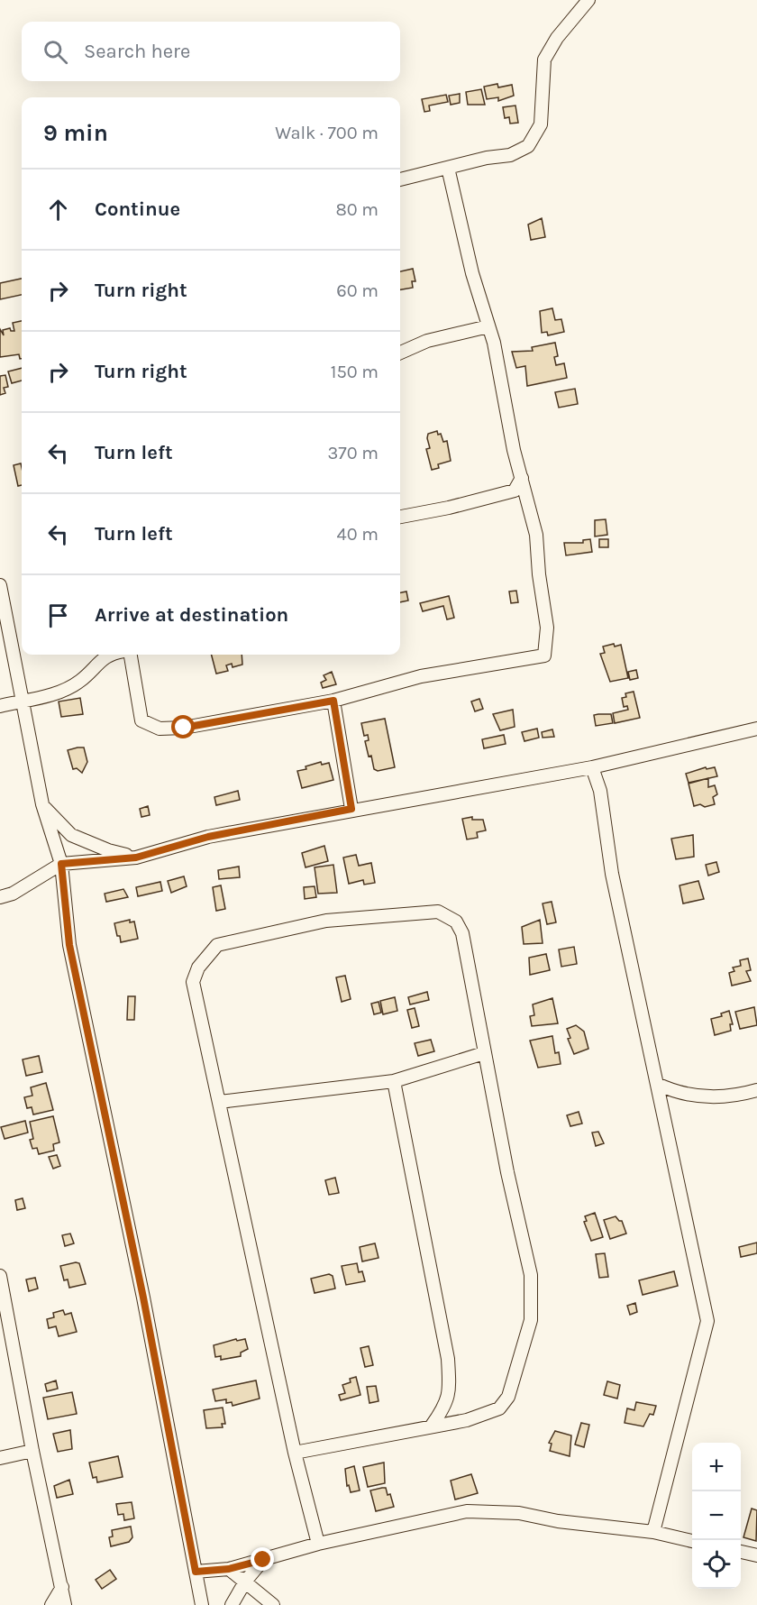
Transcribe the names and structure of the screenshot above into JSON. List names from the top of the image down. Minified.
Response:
{"page":{"search":"Search here","heading":["9 min","Walk · 700 m"],"list":[["Continue","80 m"],["Turn right","60 m"],["Turn right","150 m"],["Turn left","370 m"],["Turn left","40 m"],"Arrive at destination"],"map_buttons":["+","−"]}}
